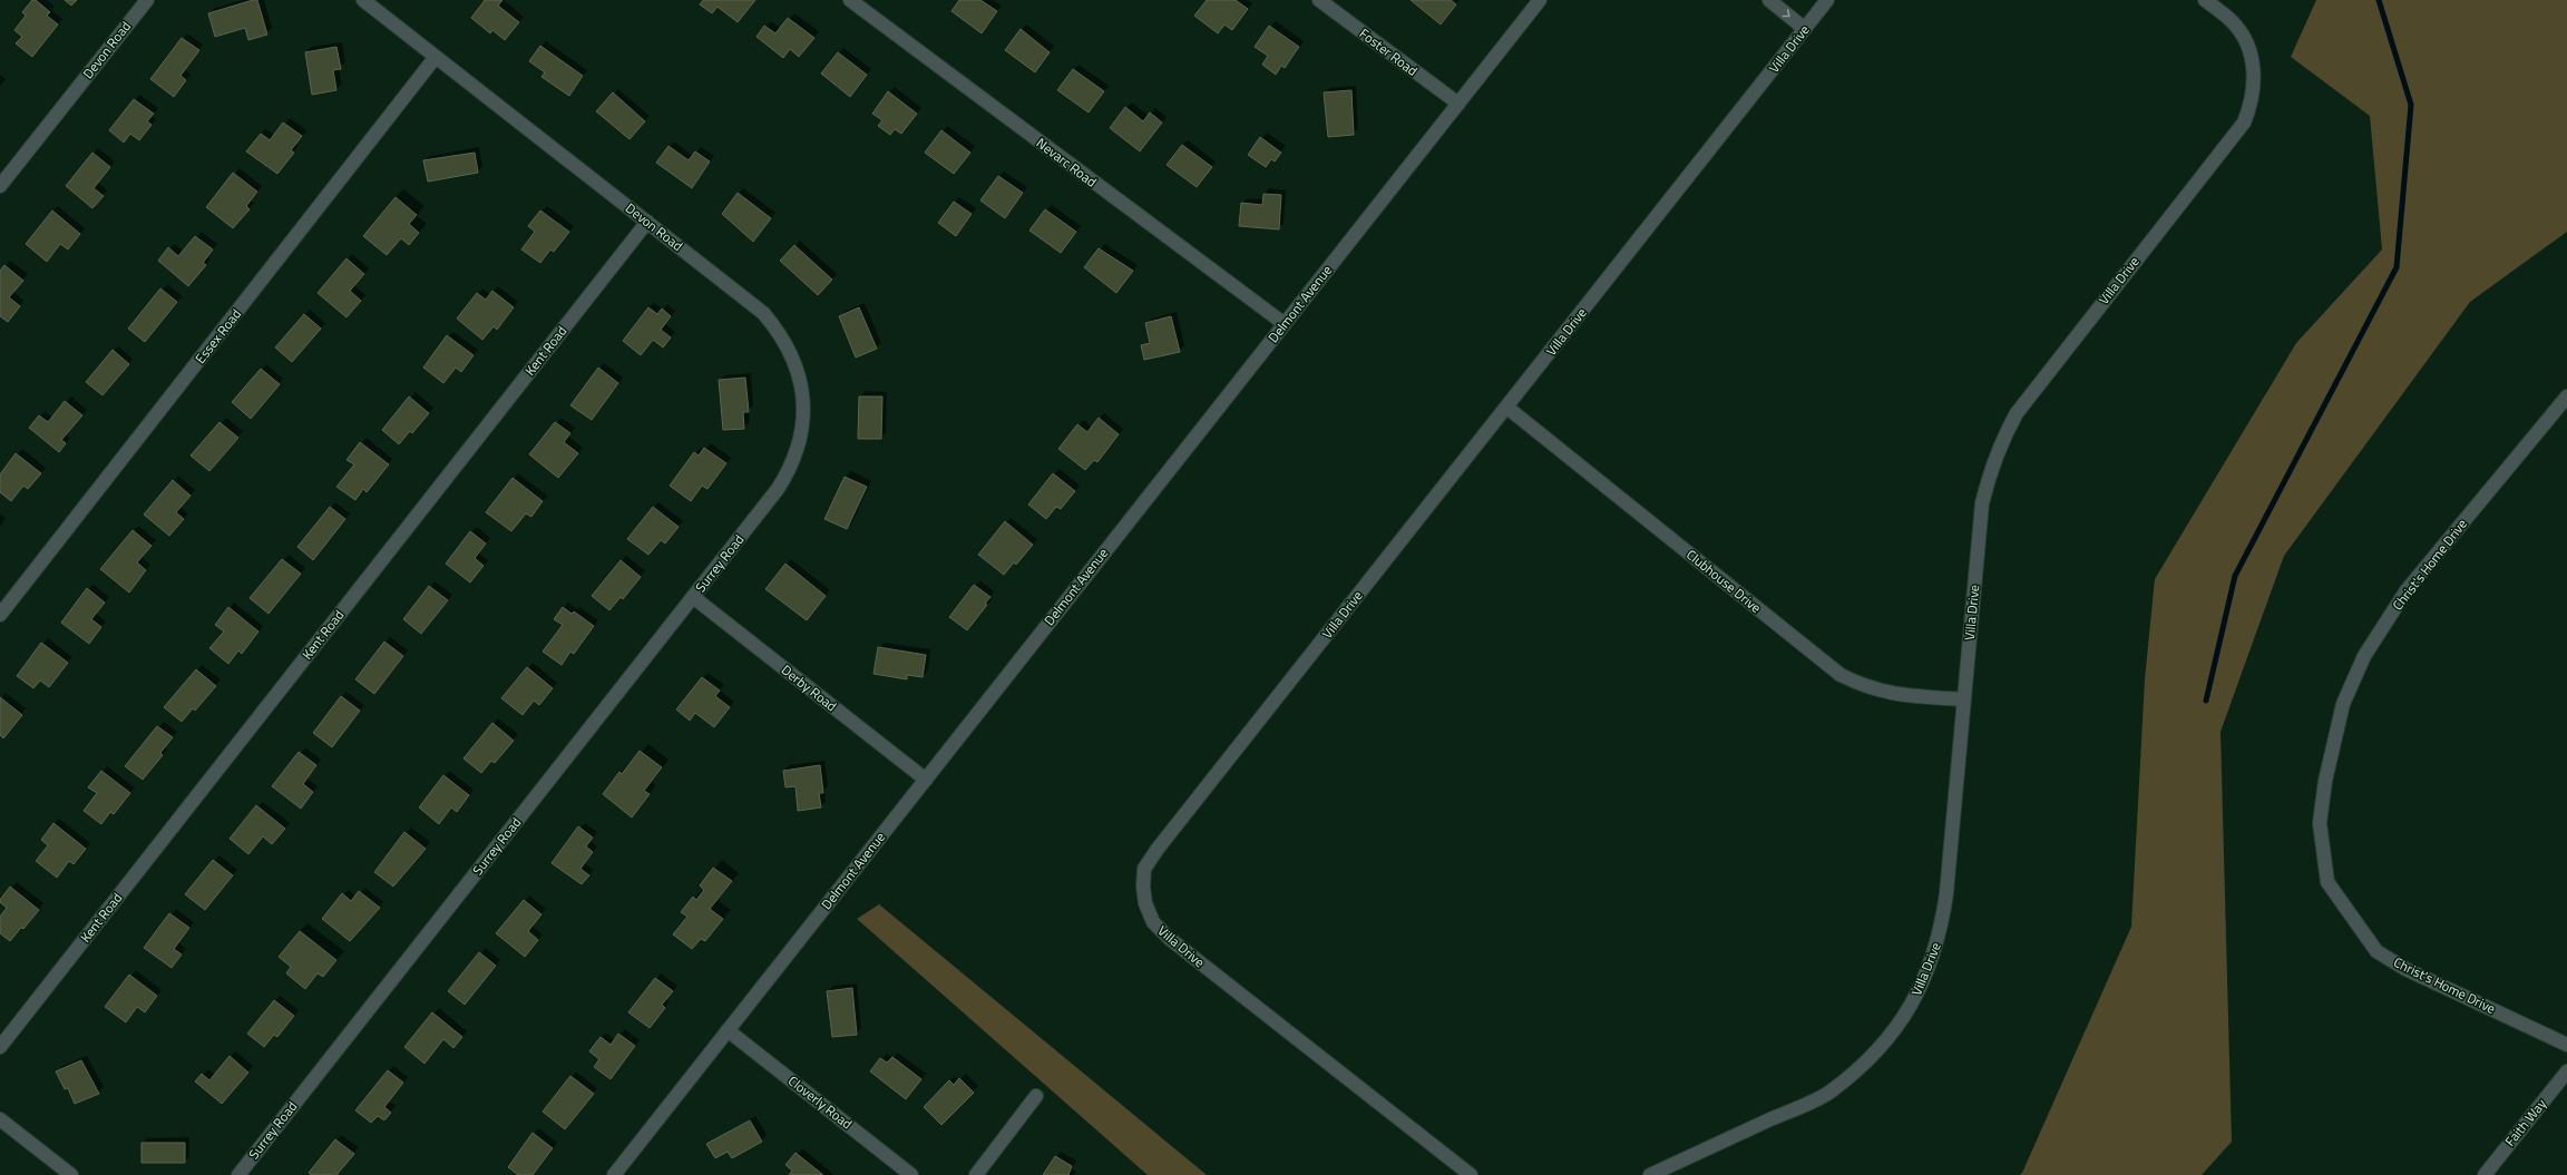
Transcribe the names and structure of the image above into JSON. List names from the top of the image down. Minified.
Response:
{"streets":{"street":["Villa Drive","Devon Road","Foster Road","Nevarc Road","Delmont Avenue","Essex Road","Kent Road","Surrey Road","Christ's Home Drive","Clubhouse Drive","Derby Road","Cloverly Road","Faith Way"]},"crossings":[["Villa Drive","Clubhouse Drive"],["Devon Road","Essex Road"],["Devon Road","Kent Road"],["Devon Road","Surrey Road"],["Foster Road","Delmont Avenue"],["Nevarc Road","Delmont Avenue"],["Delmont Avenue","Derby Road"],["Delmont Avenue","Cloverly Road"],["Surrey Road","Derby Road"]]}
